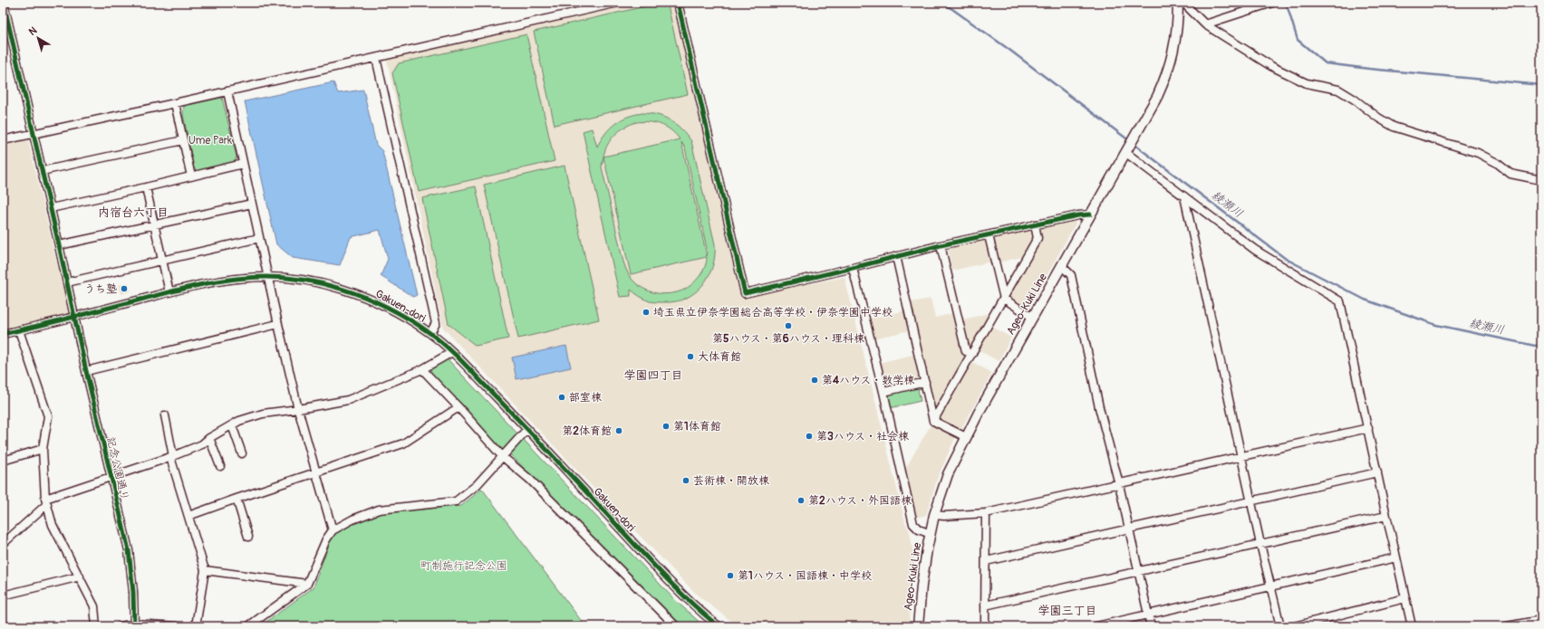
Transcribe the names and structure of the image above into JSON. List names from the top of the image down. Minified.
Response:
{"streets":{"main road":["Ageo-Kuki Line"],"street":["Gakuen-dori","記念公園通り"]},"crossings":[["Gakuen-dori","記念公園通り"]],"districts":["内宿台六丁目","学園四丁目","学園三丁目"],"water":["綾瀬川"],"parks":["Ume Park","町制施行記念公園"],"places":["うち塾","埼玉県立伊奈学園総合高等学校・伊奈学園中学校","第5ハウス・第6ハウス・理科棟","大体育館","第4ハウス・数学棟","部室棟","第1体育館","第2体育館","第3ハウス・社会棟","芸術棟・開放棟","第2ハウス・外国語棟","第1ハウス・国語棟・中学校"],"north":"top left"}
